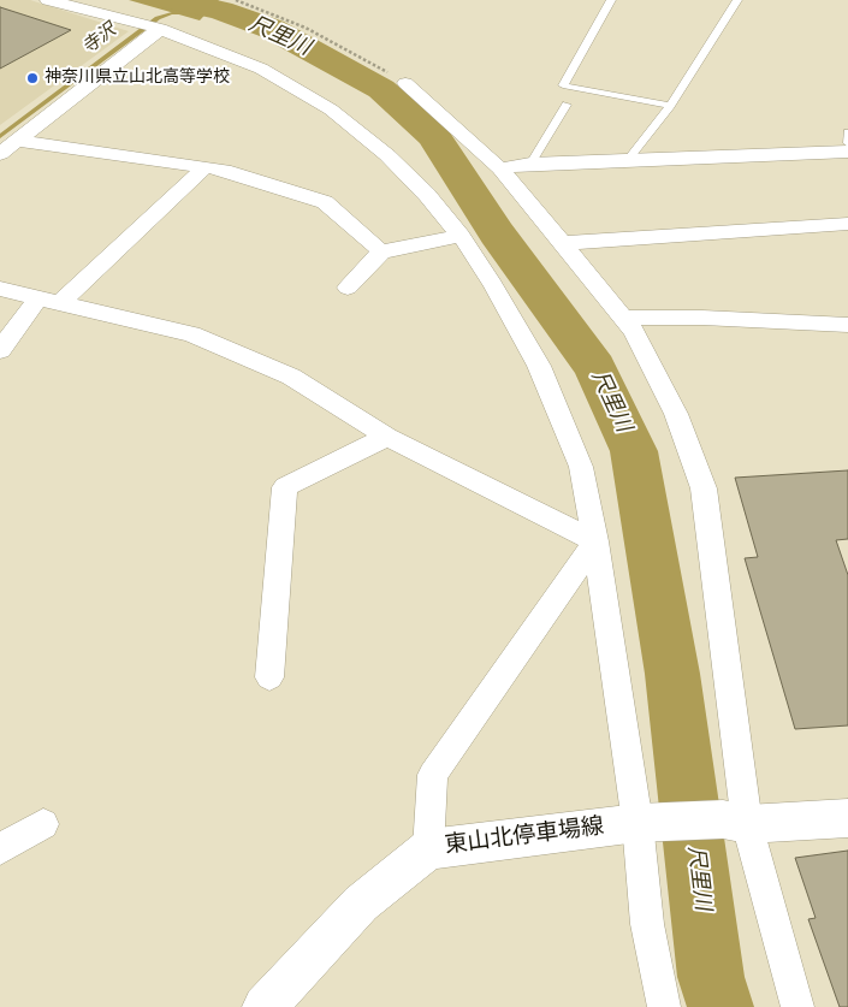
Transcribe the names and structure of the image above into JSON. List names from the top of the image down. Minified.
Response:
{"streets":{"main road":["東山北停車場線"]},"water":["尺里川","寺沢"],"places":["神奈川県立山北高等学校"]}
